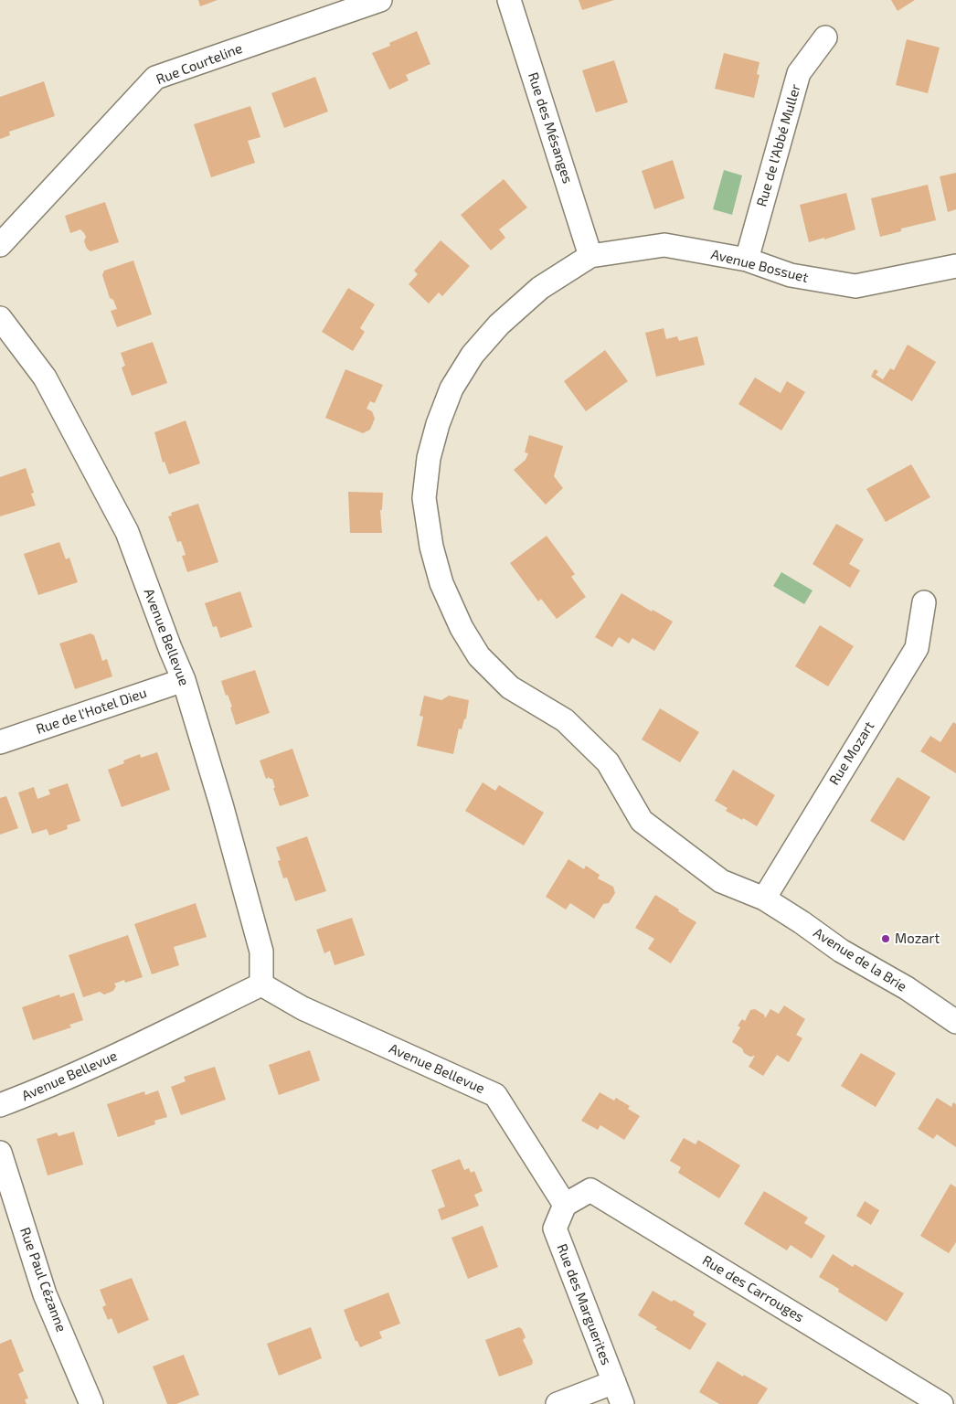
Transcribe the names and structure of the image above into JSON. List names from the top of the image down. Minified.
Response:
{"streets":{"street":["Rue Courteline","Rue des Mésanges","Rue de l'Abbé Muller","Avenue Bossuet","Avenue Bellevue","Rue de l'Hotel Dieu","Rue Mozart","Avenue de la Brie","Rue Paul Cézanne","Rue des Carrouges","Rue des Marguerites"]},"crossings":[["Rue des Mésanges","Avenue Bossuet"],["Rue de l'Abbé Muller","Avenue Bossuet"],["Avenue Bossuet","Rue Mozart"],["Avenue Bossuet","Avenue de la Brie"],["Avenue Bellevue","Rue de l'Hotel Dieu"],["Avenue Bellevue","Rue des Carrouges"],["Avenue Bellevue","Rue des Marguerites"],["Rue Mozart","Avenue de la Brie"],["Rue des Carrouges","Rue des Marguerites"]],"places":["Mozart"]}
